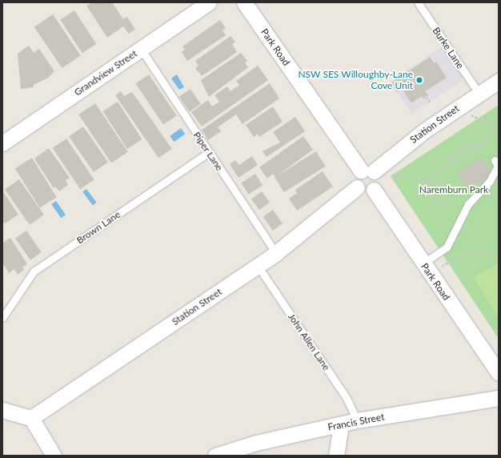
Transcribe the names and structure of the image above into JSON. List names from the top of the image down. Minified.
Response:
{"streets":{"street":["Park Road","Grandview Street","Station Street","Francis Street"],"lane":["Burke Lane","Piper Lane","Brown Lane","John Allen Lane"]},"crossings":[["Park Road","Station Street"],["Burke Lane","Station Street"],["Grandview Street","Piper Lane"],["Station Street","Piper Lane"],["Station Street","John Allen Lane"],["Piper Lane","Brown Lane"],["John Allen Lane","Francis Street"]],"parks":["Naremburn Park"],"places":["NSW SES Willoughby-Lane Cove Unit"]}
